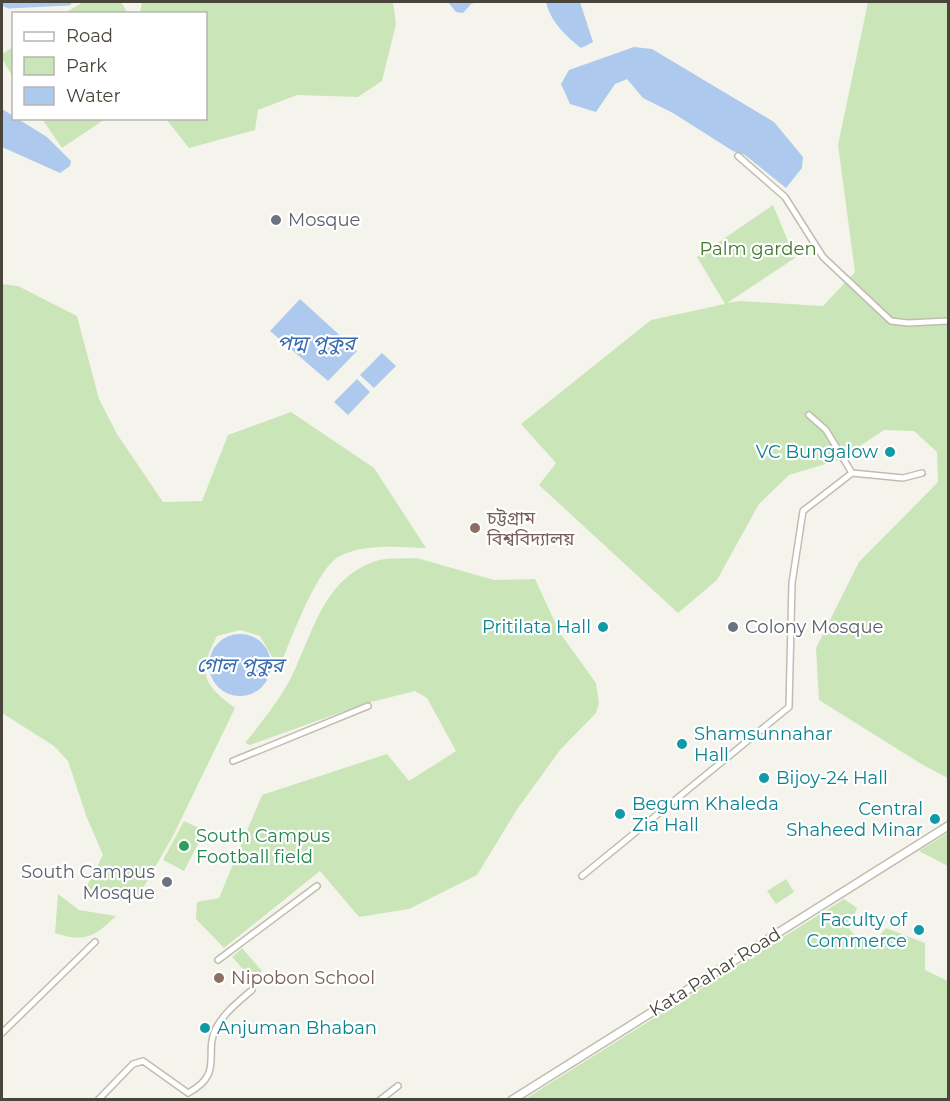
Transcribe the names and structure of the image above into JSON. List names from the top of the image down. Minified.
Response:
{"streets":{"street":["Kata Pahar Road"]},"water":["পদ্ম পুকুর","গোল পুকুর"],"parks":["Palm garden"],"places":["Mosque","VC Bungalow","চট্টগ্রাম বিশ্ববিদ্যালয়","Pritilata Hall","Colony Mosque","Shamsunnahar Hall","Bijoy-24 Hall","Begum Khaleda Zia Hall","Central Shaheed Minar","South Campus Football field","South Campus Mosque","Faculty of Commerce","Nipobon School","Anjuman Bhaban"],"legend":["Road","Park","Water"]}
